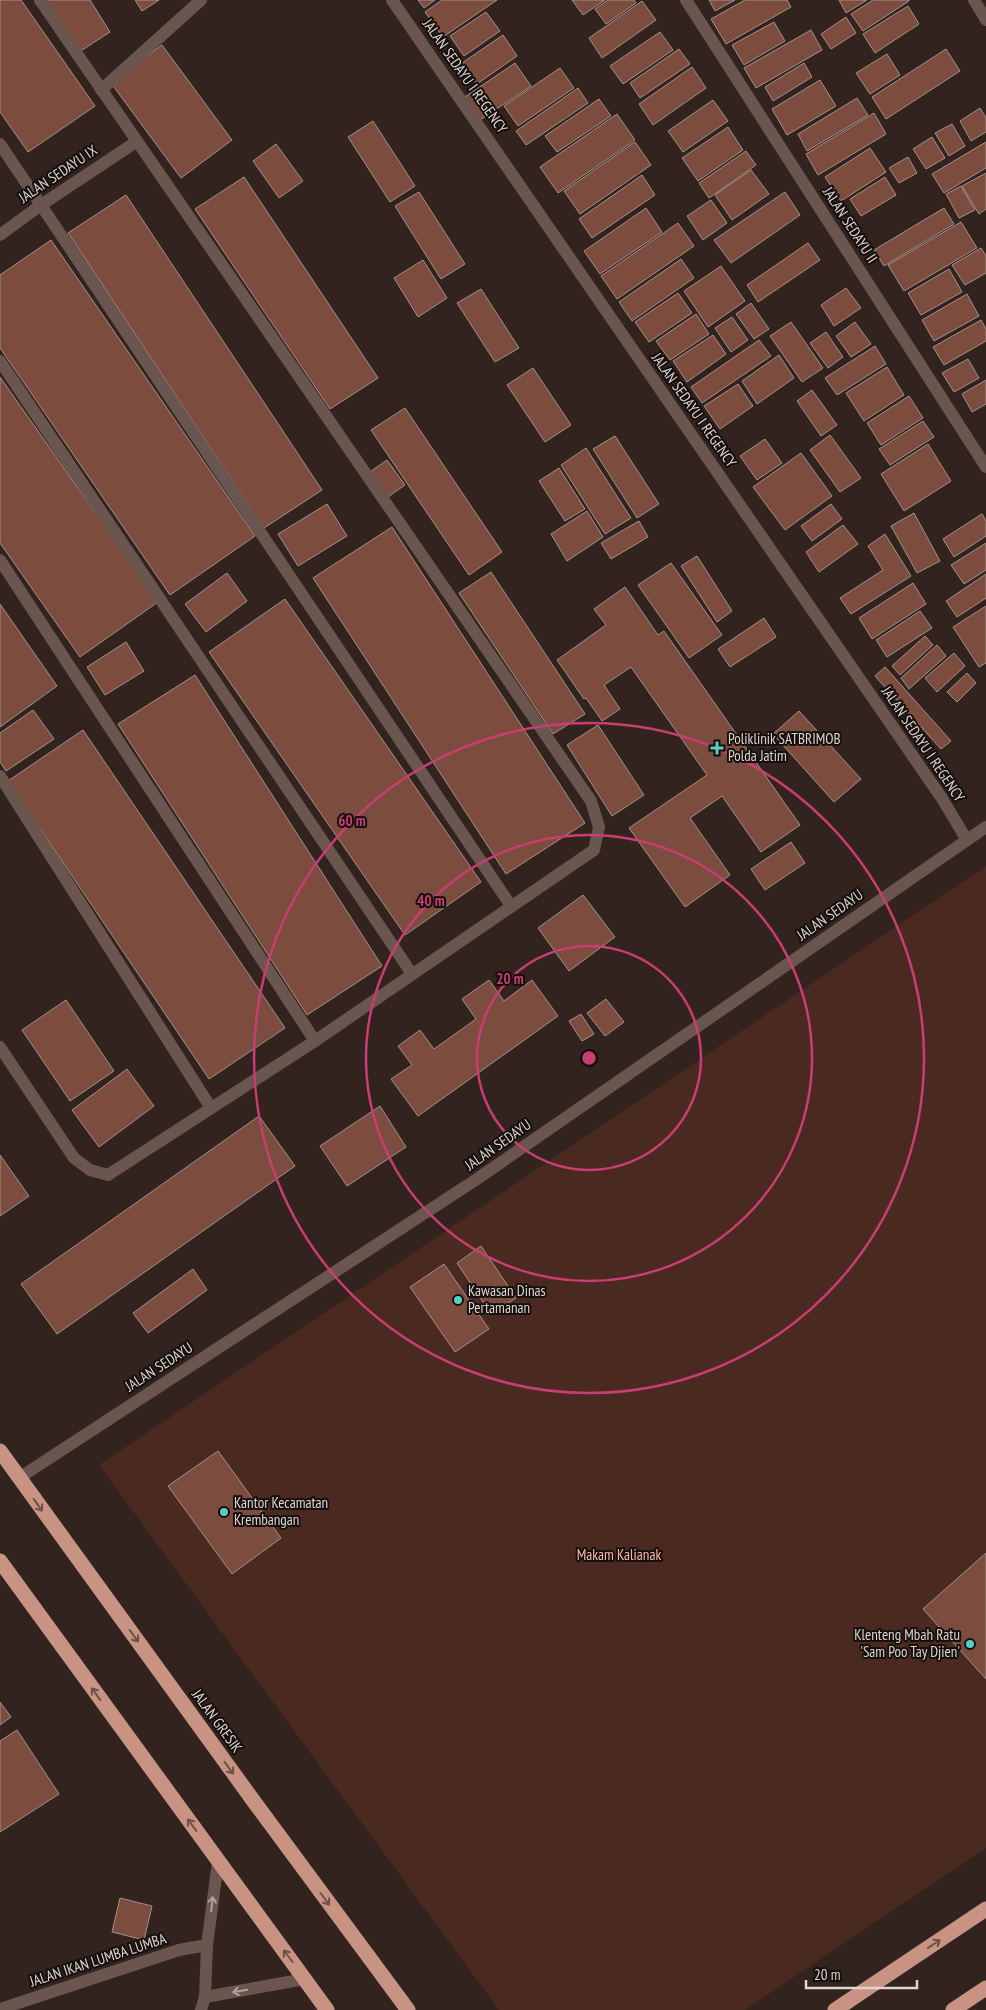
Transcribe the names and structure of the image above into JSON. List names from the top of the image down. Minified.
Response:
{"streets":{"highway":["JALAN GRESIK"],"street":["JALAN SEDAYU I REGENCY","JALAN SEDAYU IX","JALAN SEDAYU II","JALAN SEDAYU","JALAN IKAN LUMBA LUMBA"]},"crossings":[["JALAN SEDAYU I REGENCY","JALAN SEDAYU"],["JALAN SEDAYU","JALAN GRESIK"]],"parks":["Makam Kalianak"],"places":{"health":["Poliklinik SATBRIMOB Polda Jatim"],"other":["Kawasan Dinas Pertamanan","Kantor Kecamatan Krembangan","Klenteng Mbah Ratu 'Sam Poo Tay Djien'"]},"scale_bar":"20 m","rings":["60 m","40 m","20 m"]}
